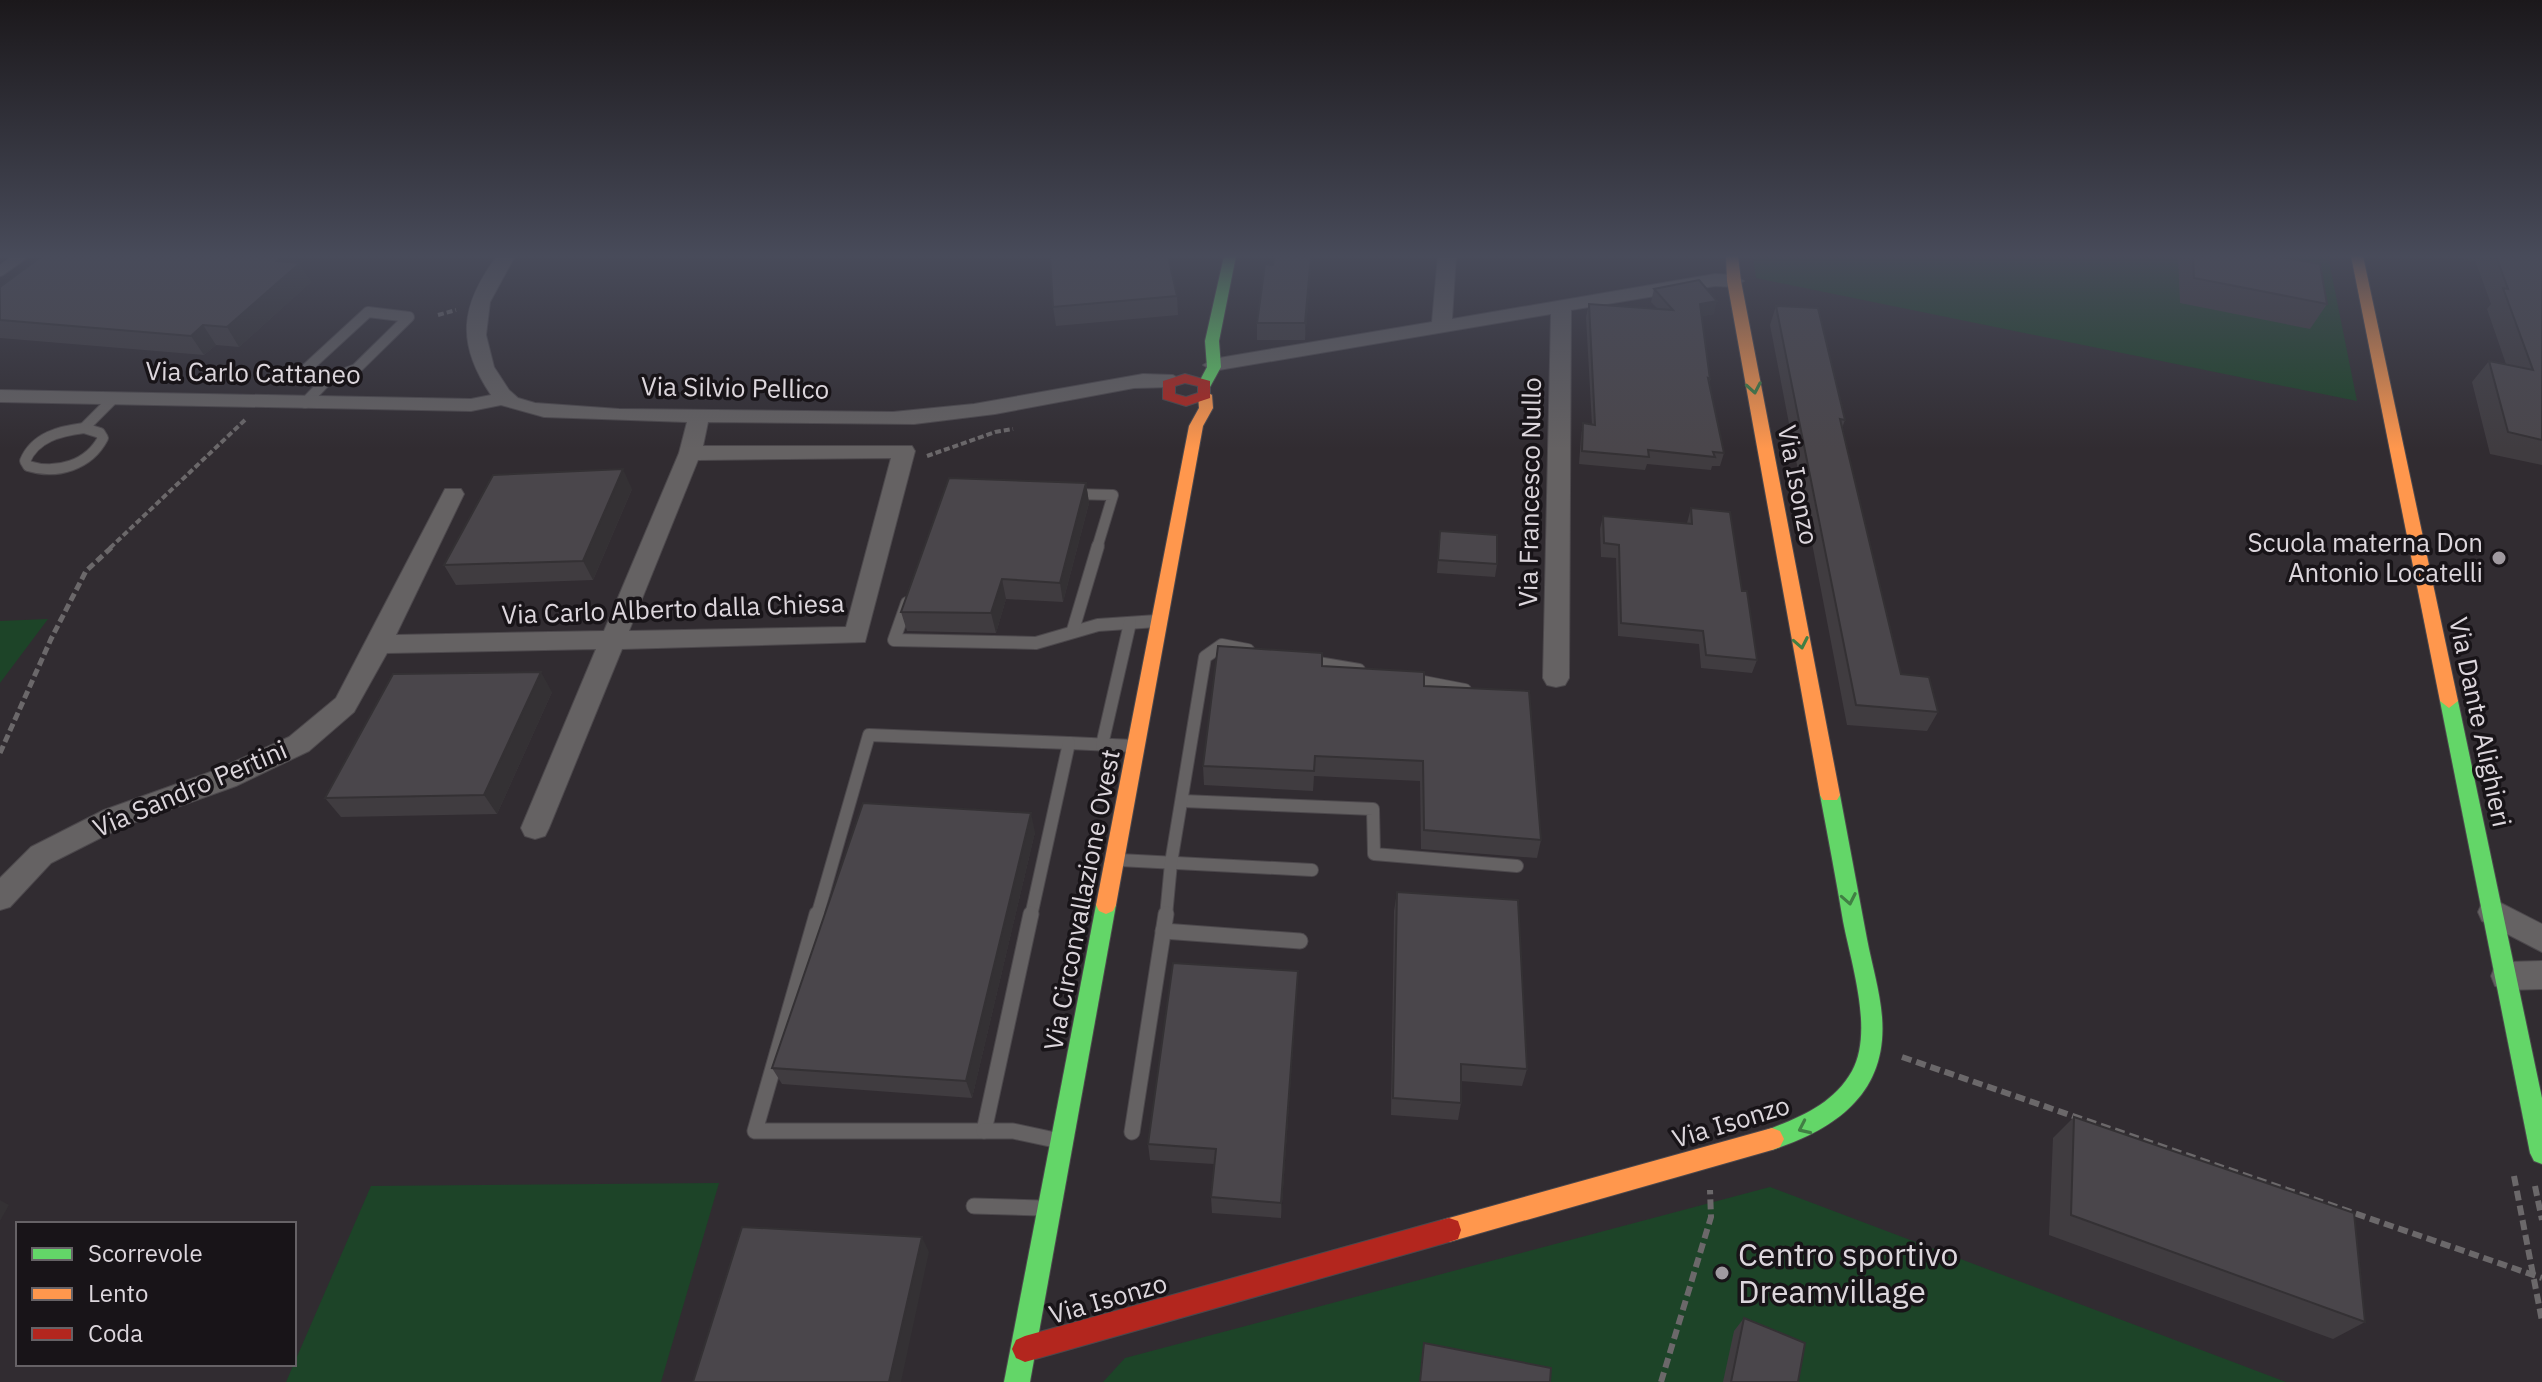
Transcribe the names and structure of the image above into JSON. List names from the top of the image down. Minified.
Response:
{"streets":{"street":["Via Carlo Cattaneo","Via Silvio Pellico","Via Isonzo","Via Francesco Nullo","Via Carlo Alberto dalla Chiesa","Via Dante Alighieri","Via Sandro Pertini","Via Circonvallazione Ovest"]},"crossings":[["Via Carlo Cattaneo","Via Silvio Pellico"],["Via Isonzo","Via Circonvallazione Ovest"],["Via Carlo Alberto dalla Chiesa","Via Sandro Pertini"]],"one_way":["Via Isonzo"],"places":["Scuola materna Don Antonio Locatelli","Centro sportivo Dreamvillage"],"legend":["Scorrevole","Lento","Coda"]}
